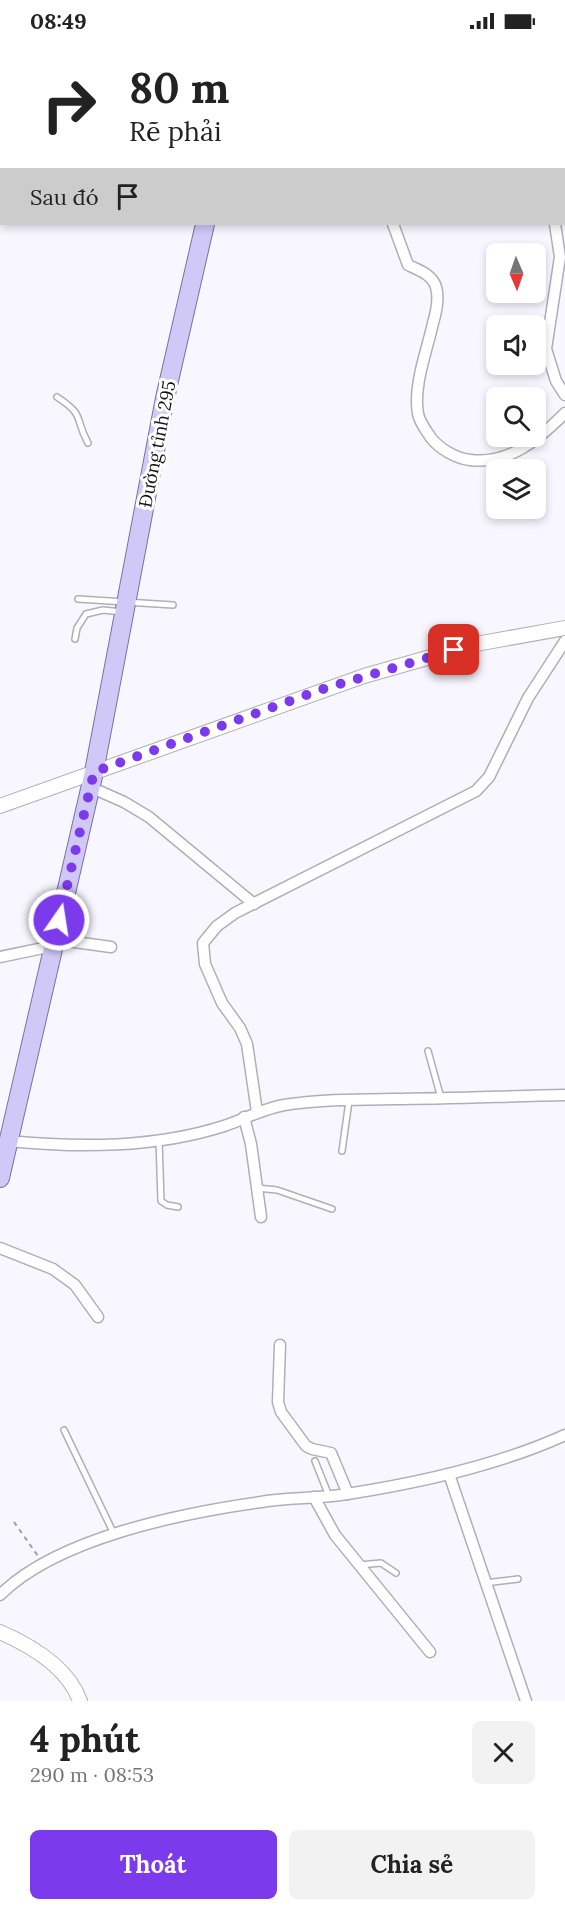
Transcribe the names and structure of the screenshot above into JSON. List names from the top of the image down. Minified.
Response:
{"streets":{"main road":["Đường tỉnh 295"]},"north":"bottom","page":{"status":"08:49","turn":["80 m","Rẽ phải"],"then":"Sau đó","heading":["4 phút","290 m · 08:53"],"buttons":["Thoát","Chia sẻ"]}}
